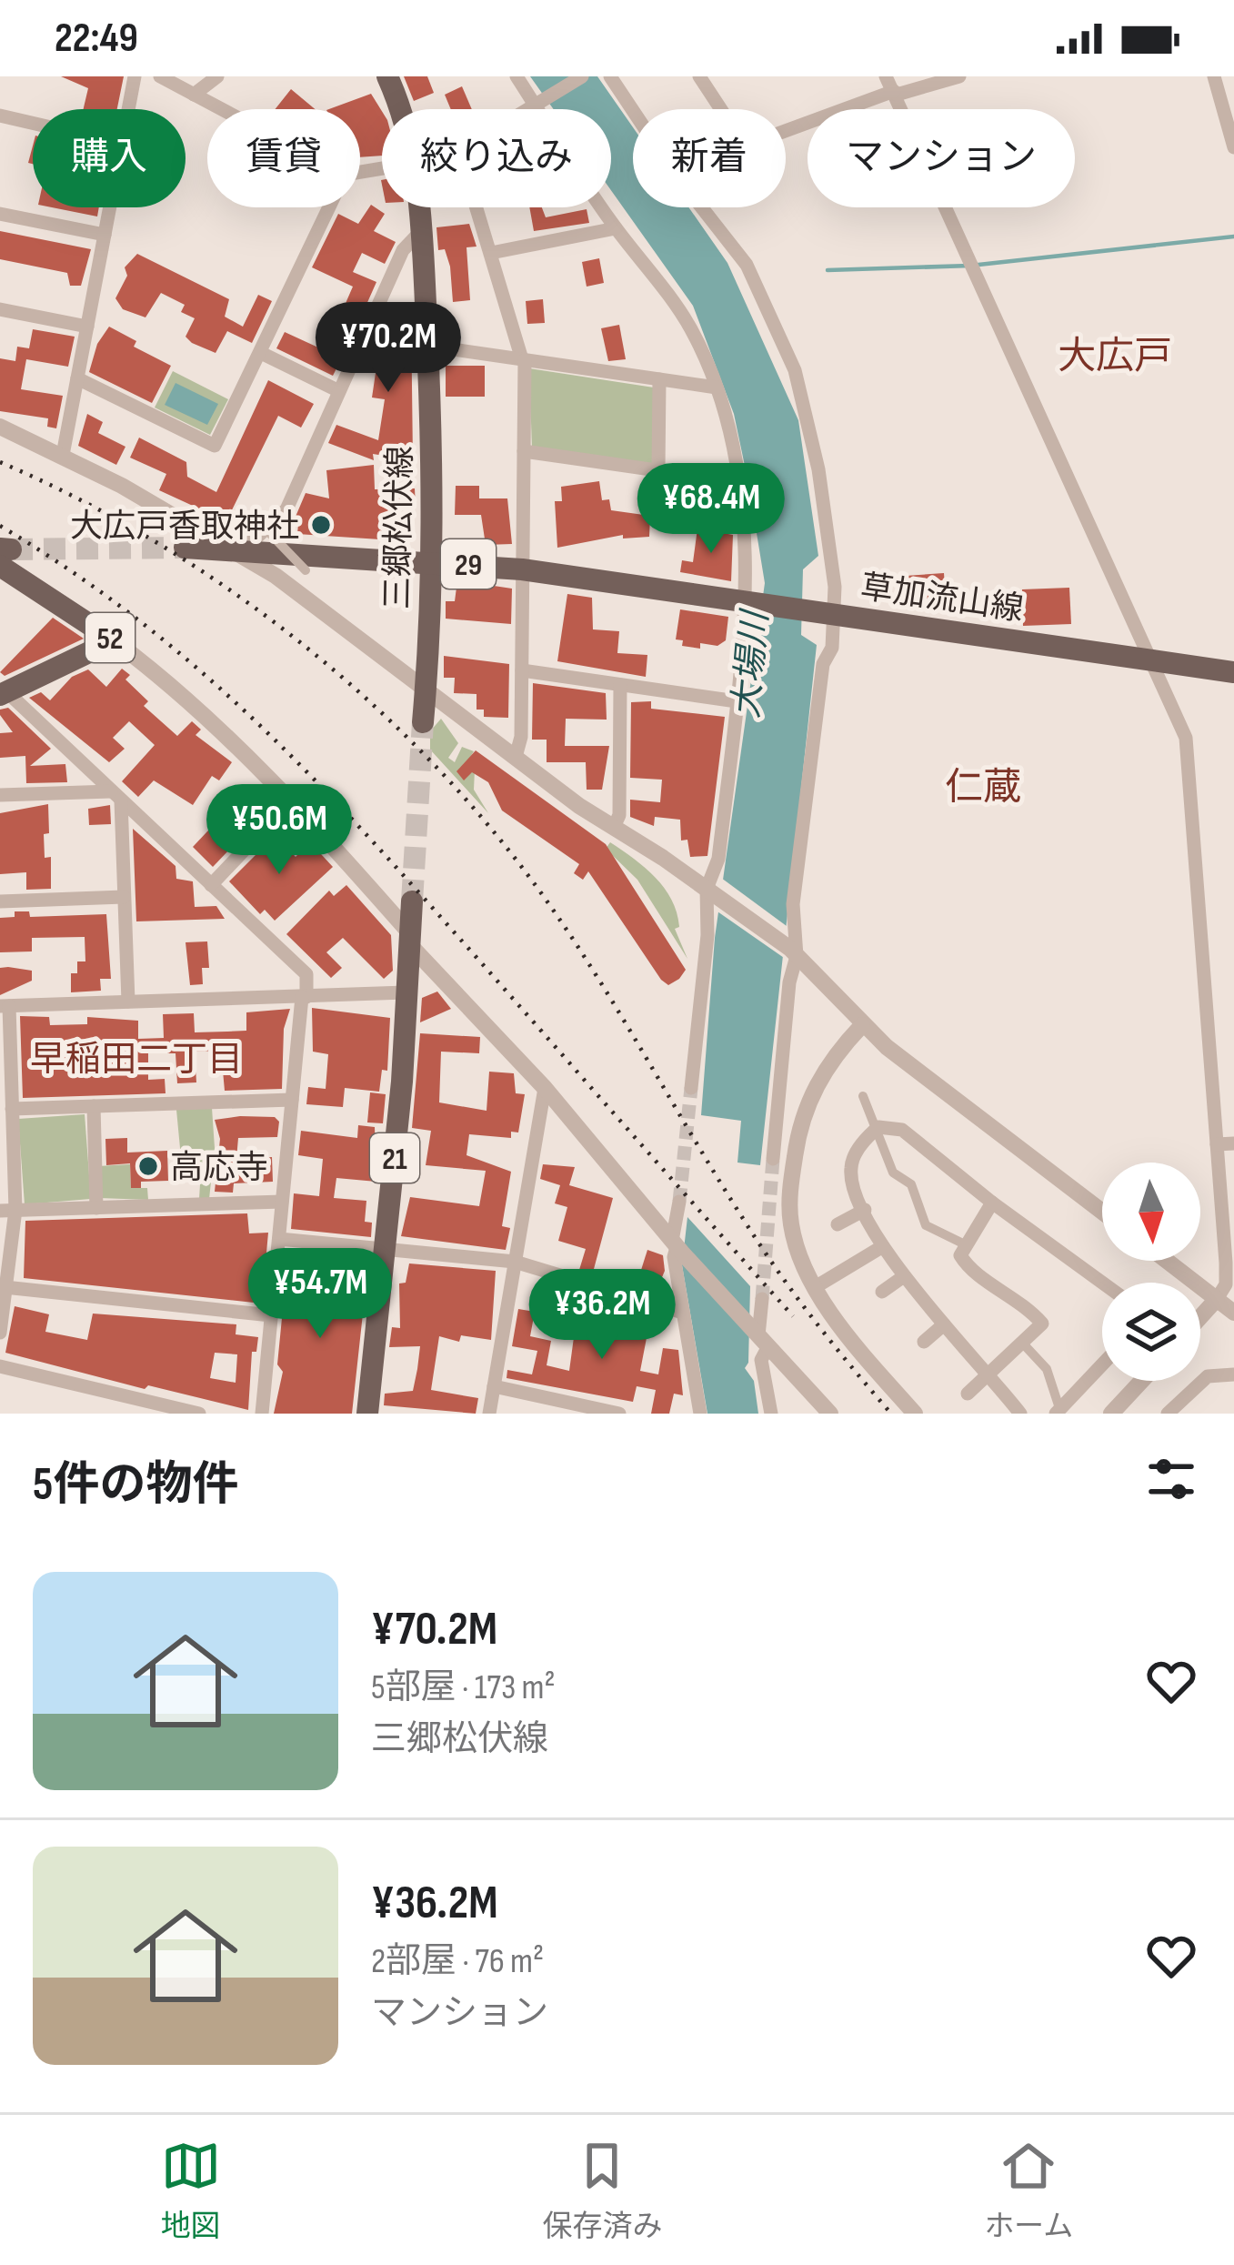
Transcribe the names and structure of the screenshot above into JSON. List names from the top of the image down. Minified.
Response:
{"streets":{"main road":["三郷松伏線","29","草加流山線","52","21"]},"crossings":[["三郷松伏線","草加流山線"]],"districts":["大広戸","仁蔵","早稲田二丁目"],"water":["大場川"],"places":["大広戸香取神社","高応寺"],"north":"bottom","page":{"status":"22:49","chip":["購入","賃貸","絞り込み","新着","マンション"],"price":["¥70.2M","¥68.4M","¥50.6M","¥54.7M","¥36.2M"],"heading":"5件の物件","list":[{"name":"¥70.2M","note":"5部屋 · 173 m² · 三郷松伏線"},{"name":"¥36.2M","note":"2部屋 · 76 m² · マンション"}],"tabs":["地図","保存済み","ホーム"]}}
